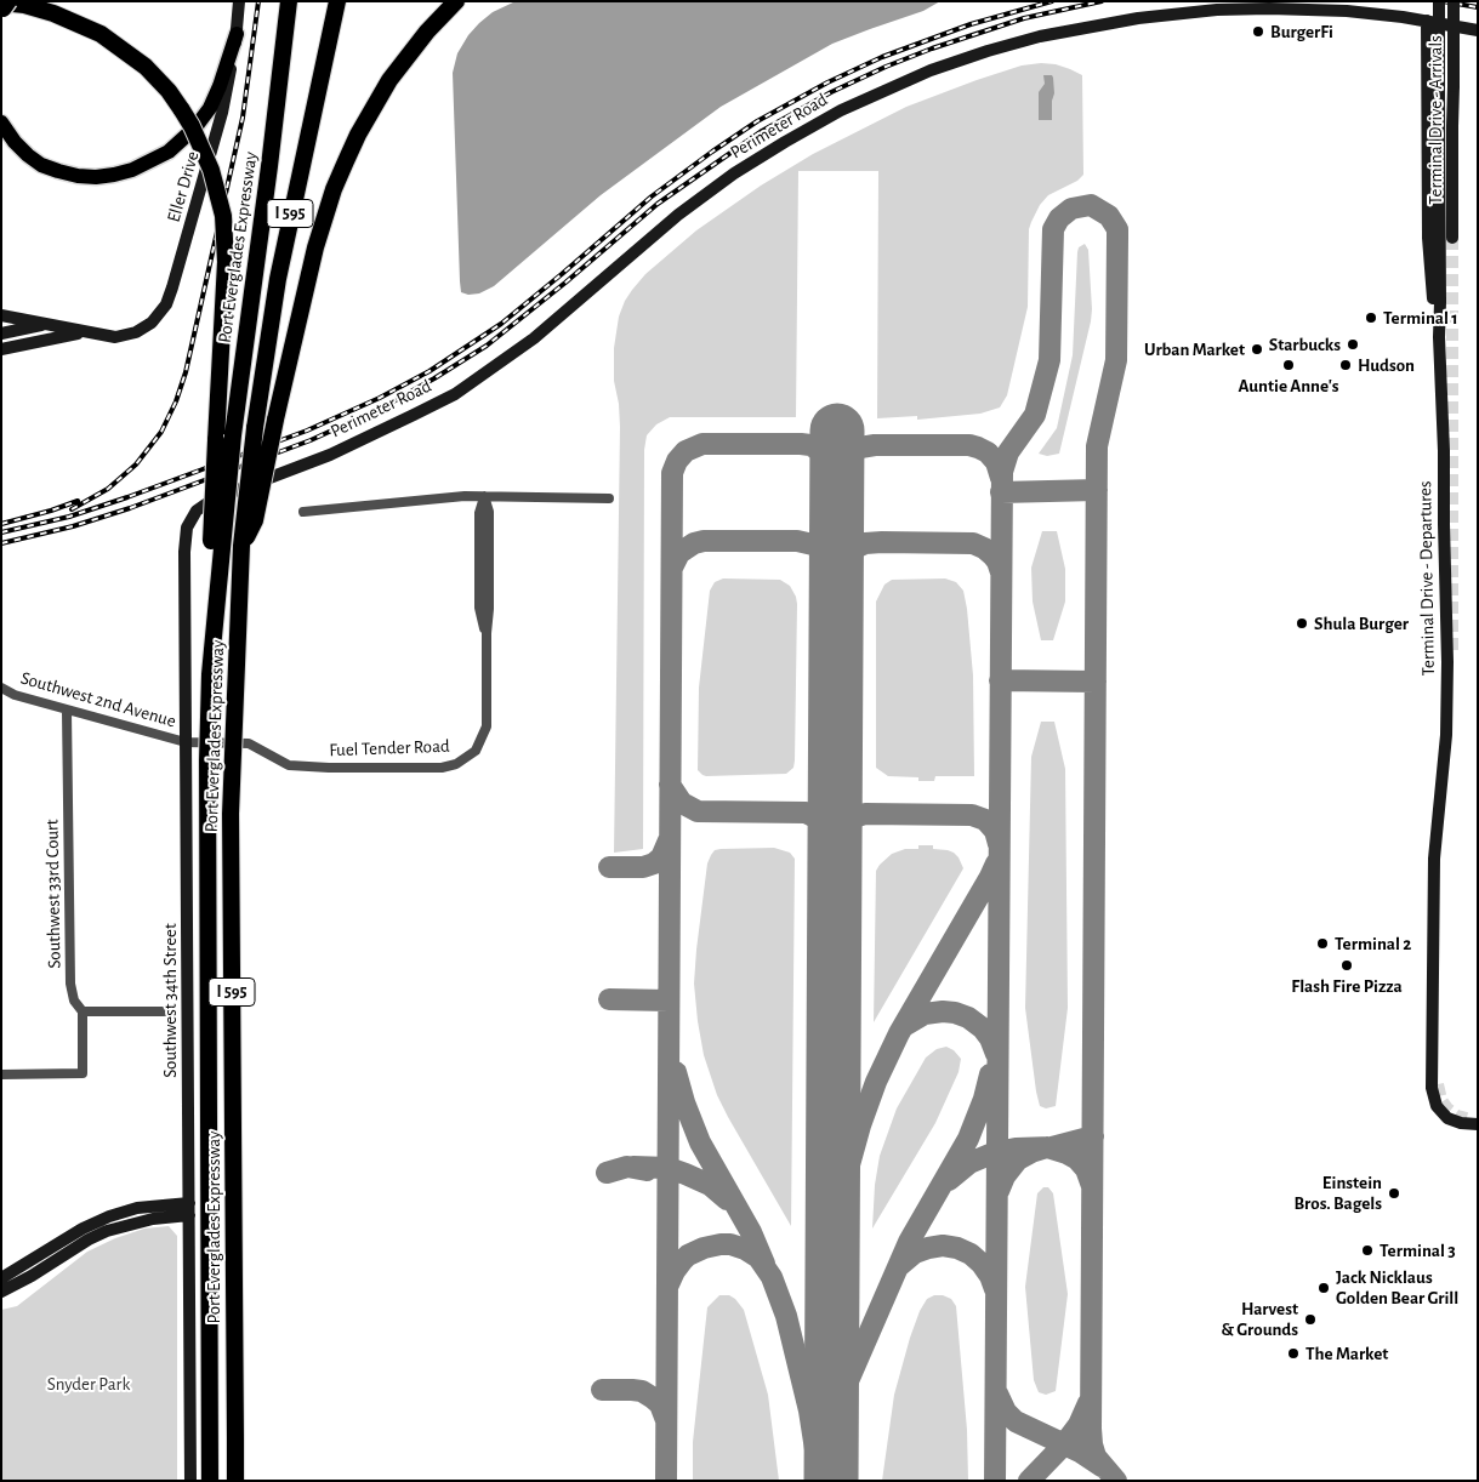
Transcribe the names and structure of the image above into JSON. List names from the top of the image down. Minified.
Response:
{"streets":{"highway":["I 595","Port Everglades Expressway"],"street":["Terminal Drive - Arrivals","Perimeter Road","Eller Drive","Terminal Drive - Departures","Southwest 2nd Avenue","Fuel Tender Road","Southwest 33rd Court","Southwest 34th Street"]},"crossings":[["Perimeter Road","Southwest 34th Street"],["Southwest 2nd Avenue","Fuel Tender Road"],["Southwest 2nd Avenue","Southwest 33rd Court"],["Southwest 2nd Avenue","Southwest 34th Street"],["Fuel Tender Road","Southwest 34th Street"]],"parks":["Snyder Park"],"places":["BurgerFi","Terminal 1","Starbucks","Urban Market","Auntie Anne's","Hudson","Shula Burger","Terminal 2","Flash Fire Pizza","Einstein Bros. Bagels","Terminal 3","Jack Nicklaus Golden Bear Grill","Harvest & Grounds","The Market"]}
